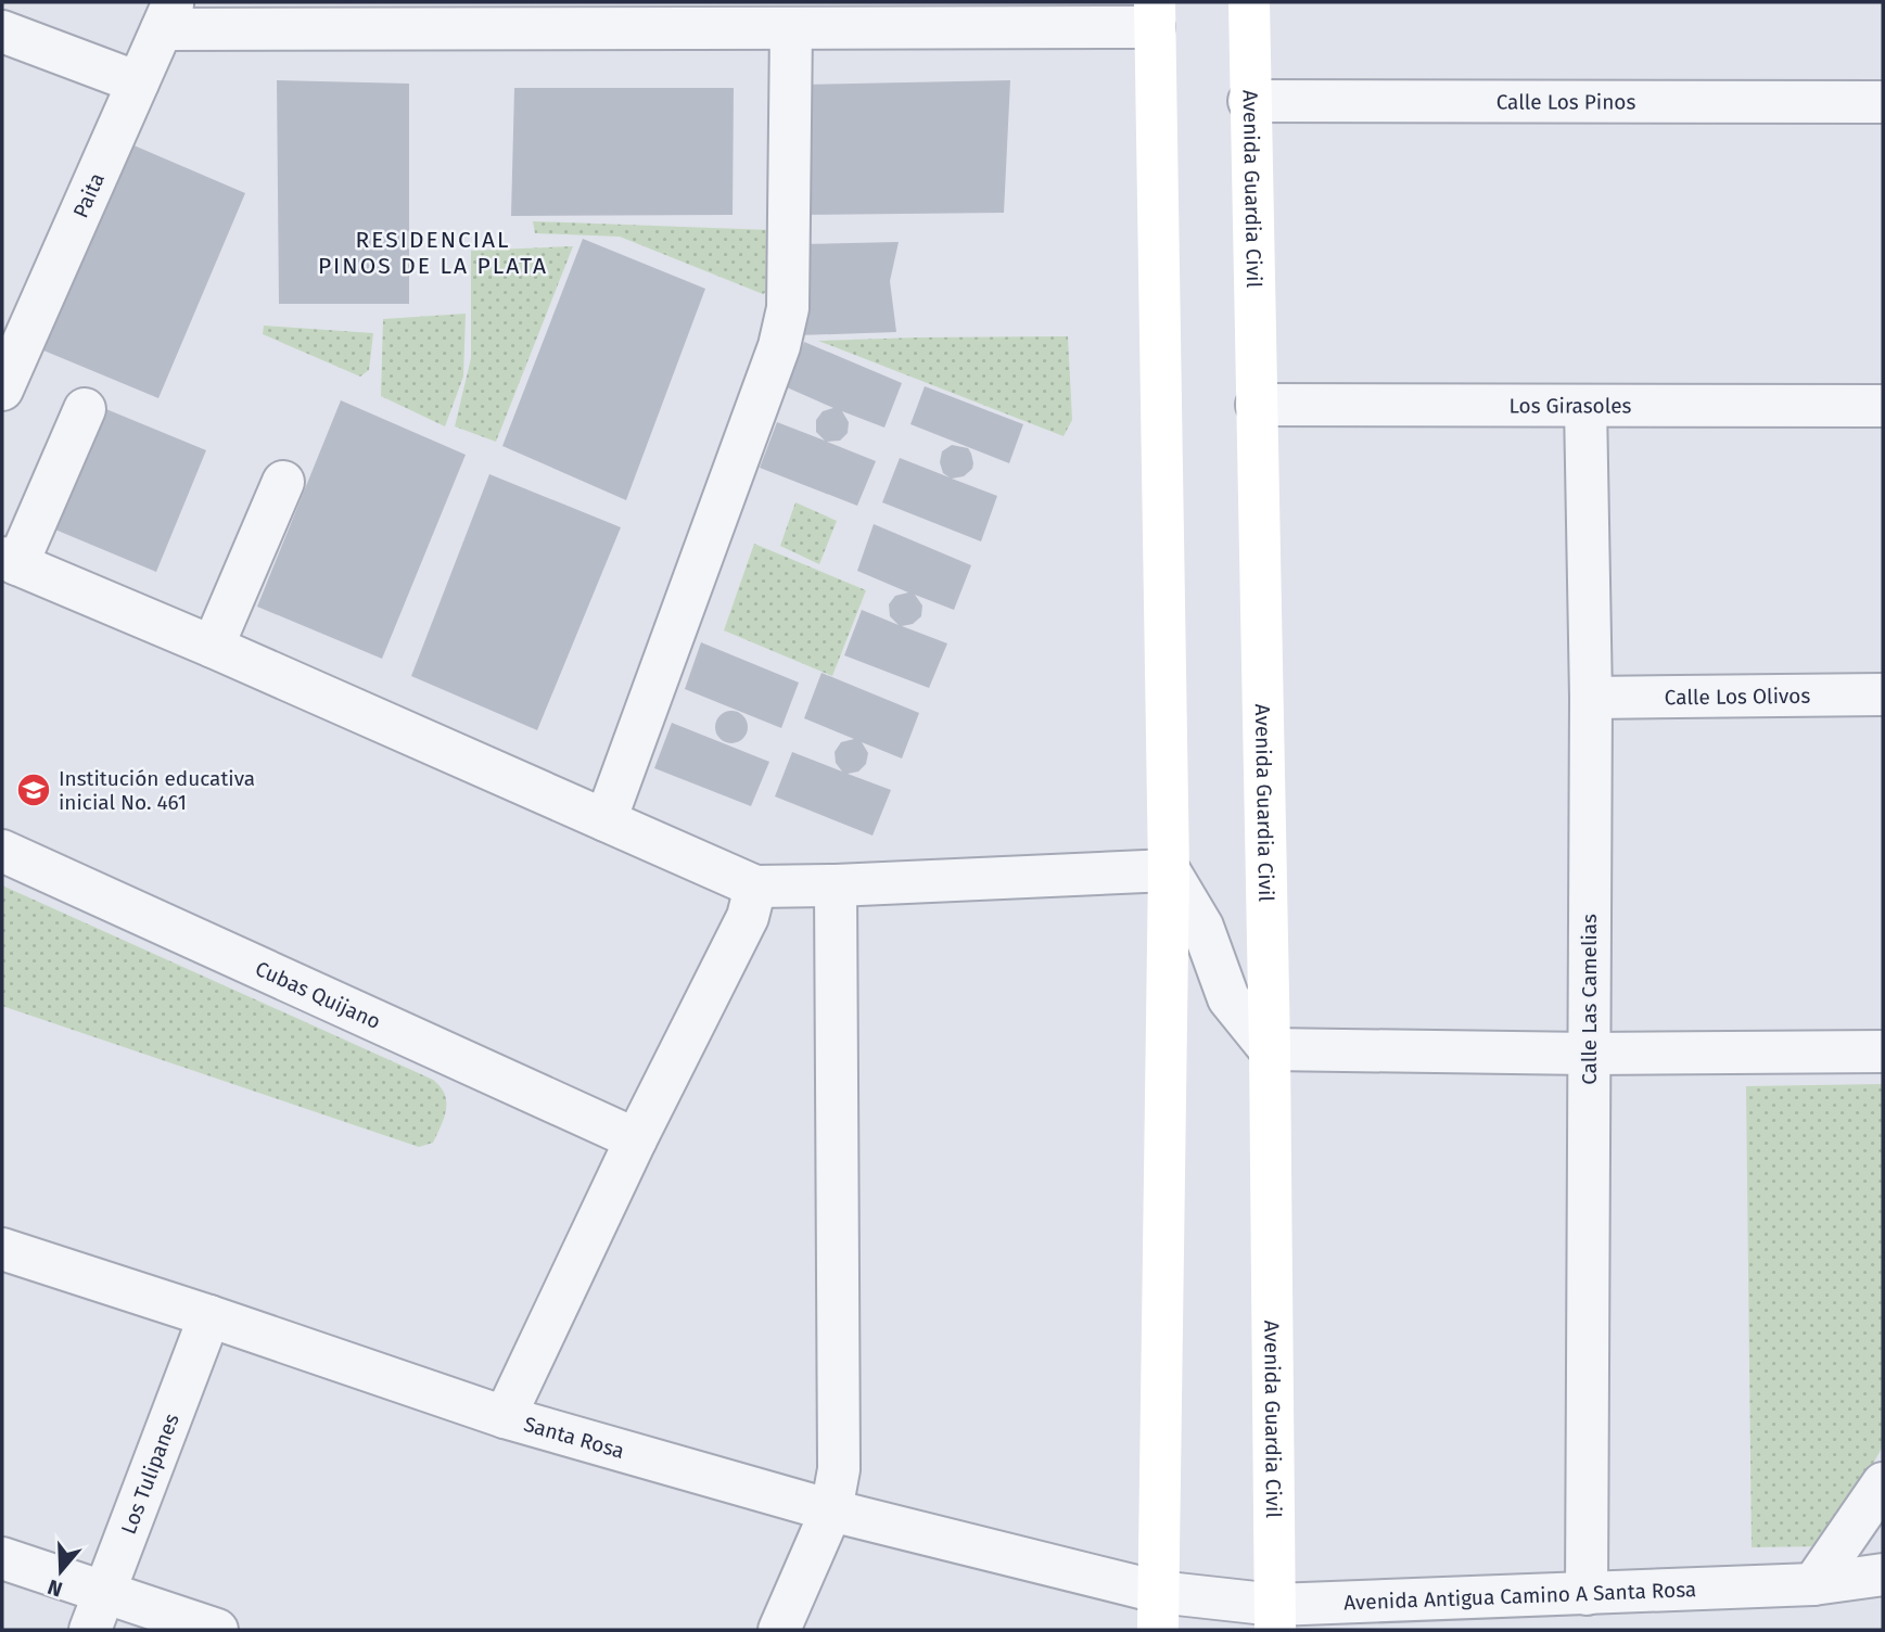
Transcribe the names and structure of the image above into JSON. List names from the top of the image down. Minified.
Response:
{"streets":{"main road":["Avenida Guardia Civil"],"street":["Calle Los Pinos","Paita","Los Girasoles","Calle Los Olivos","Cubas Quijano","Calle Las Camelias","Santa Rosa","Los Tulipanes","Avenida Antigua Camino A Santa Rosa"]},"crossings":[["Calle Los Pinos","Avenida Guardia Civil"],["Avenida Guardia Civil","Los Girasoles"],["Avenida Guardia Civil","Avenida Antigua Camino A Santa Rosa"],["Los Girasoles","Calle Las Camelias"],["Calle Los Olivos","Calle Las Camelias"],["Calle Las Camelias","Avenida Antigua Camino A Santa Rosa"],["Santa Rosa","Los Tulipanes"],["Santa Rosa","Avenida Antigua Camino A Santa Rosa"]],"districts":["RESIDENCIAL PINOS DE LA PLATA"],"places":{"school or university":["Institución educativa inicial No. 461"]},"north":"bottom"}
